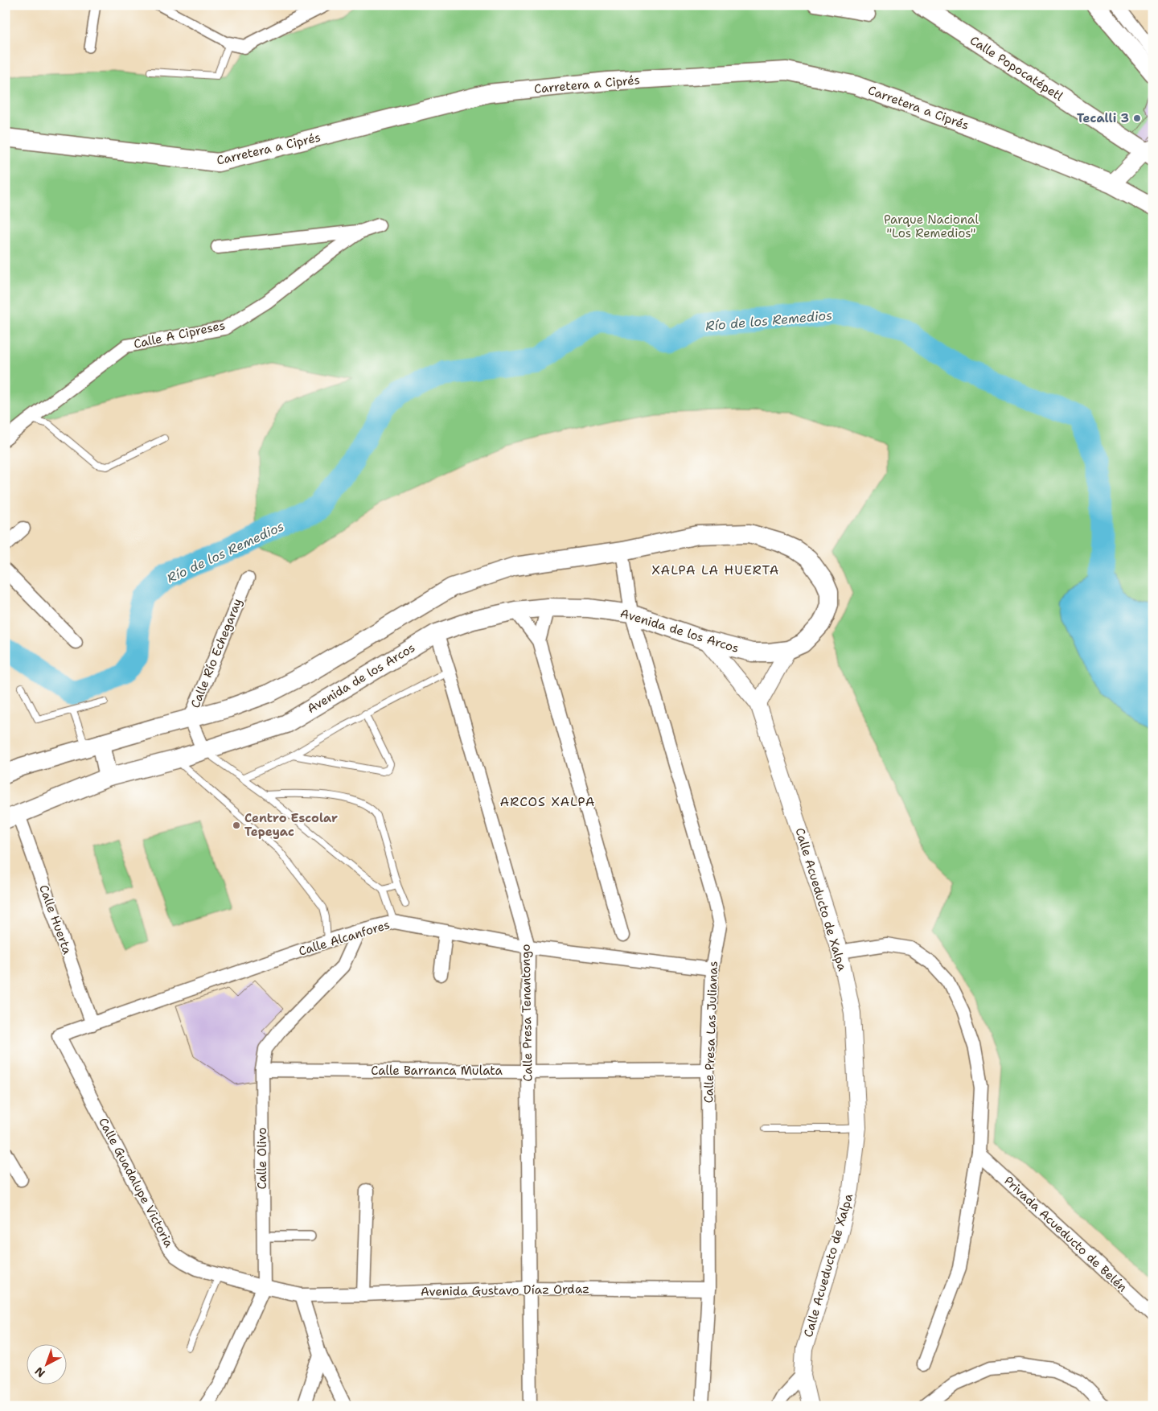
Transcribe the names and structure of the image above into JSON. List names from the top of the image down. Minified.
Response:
{"streets":{"main road":["Calle Popocatépetl","Carretera a Ciprés","Avenida de los Arcos"],"street":["Calle A Cipreses","Calle Río Echegaray","Calle Acueducto de Xalpa","Calle Huerta","Calle Alcanfores","Calle Presa Tenantongo","Calle Presa Las Julianas","Calle Barranca Mulata","Calle Olivo","Calle Guadalupe Victoria","Privada Acueducto de Belén","Avenida Gustavo Díaz Ordaz"]},"crossings":[["Avenida de los Arcos","Calle Río Echegaray"],["Avenida de los Arcos","Calle Acueducto de Xalpa"],["Avenida de los Arcos","Calle Huerta"],["Avenida de los Arcos","Calle Presa Tenantongo"],["Avenida de los Arcos","Calle Presa Las Julianas"],["Calle Huerta","Calle Alcanfores"],["Calle Alcanfores","Calle Presa Tenantongo"],["Calle Alcanfores","Calle Presa Las Julianas"],["Calle Alcanfores","Calle Olivo"],["Calle Alcanfores","Calle Guadalupe Victoria"],["Calle Presa Tenantongo","Calle Barranca Mulata"],["Calle Presa Tenantongo","Avenida Gustavo Díaz Ordaz"],["Calle Presa Las Julianas","Calle Barranca Mulata"],["Calle Presa Las Julianas","Avenida Gustavo Díaz Ordaz"],["Calle Barranca Mulata","Calle Olivo"],["Calle Olivo","Calle Guadalupe Victoria"],["Calle Guadalupe Victoria","Avenida Gustavo Díaz Ordaz"]],"districts":["XALPA LA HUERTA","ARCOS XALPA"],"water":["Río de los Remedios"],"parks":["Parque Nacional \"Los Remedios\""],"places":["Tecalli 3","Centro Escolar Tepeyac"],"north":"bottom left"}
